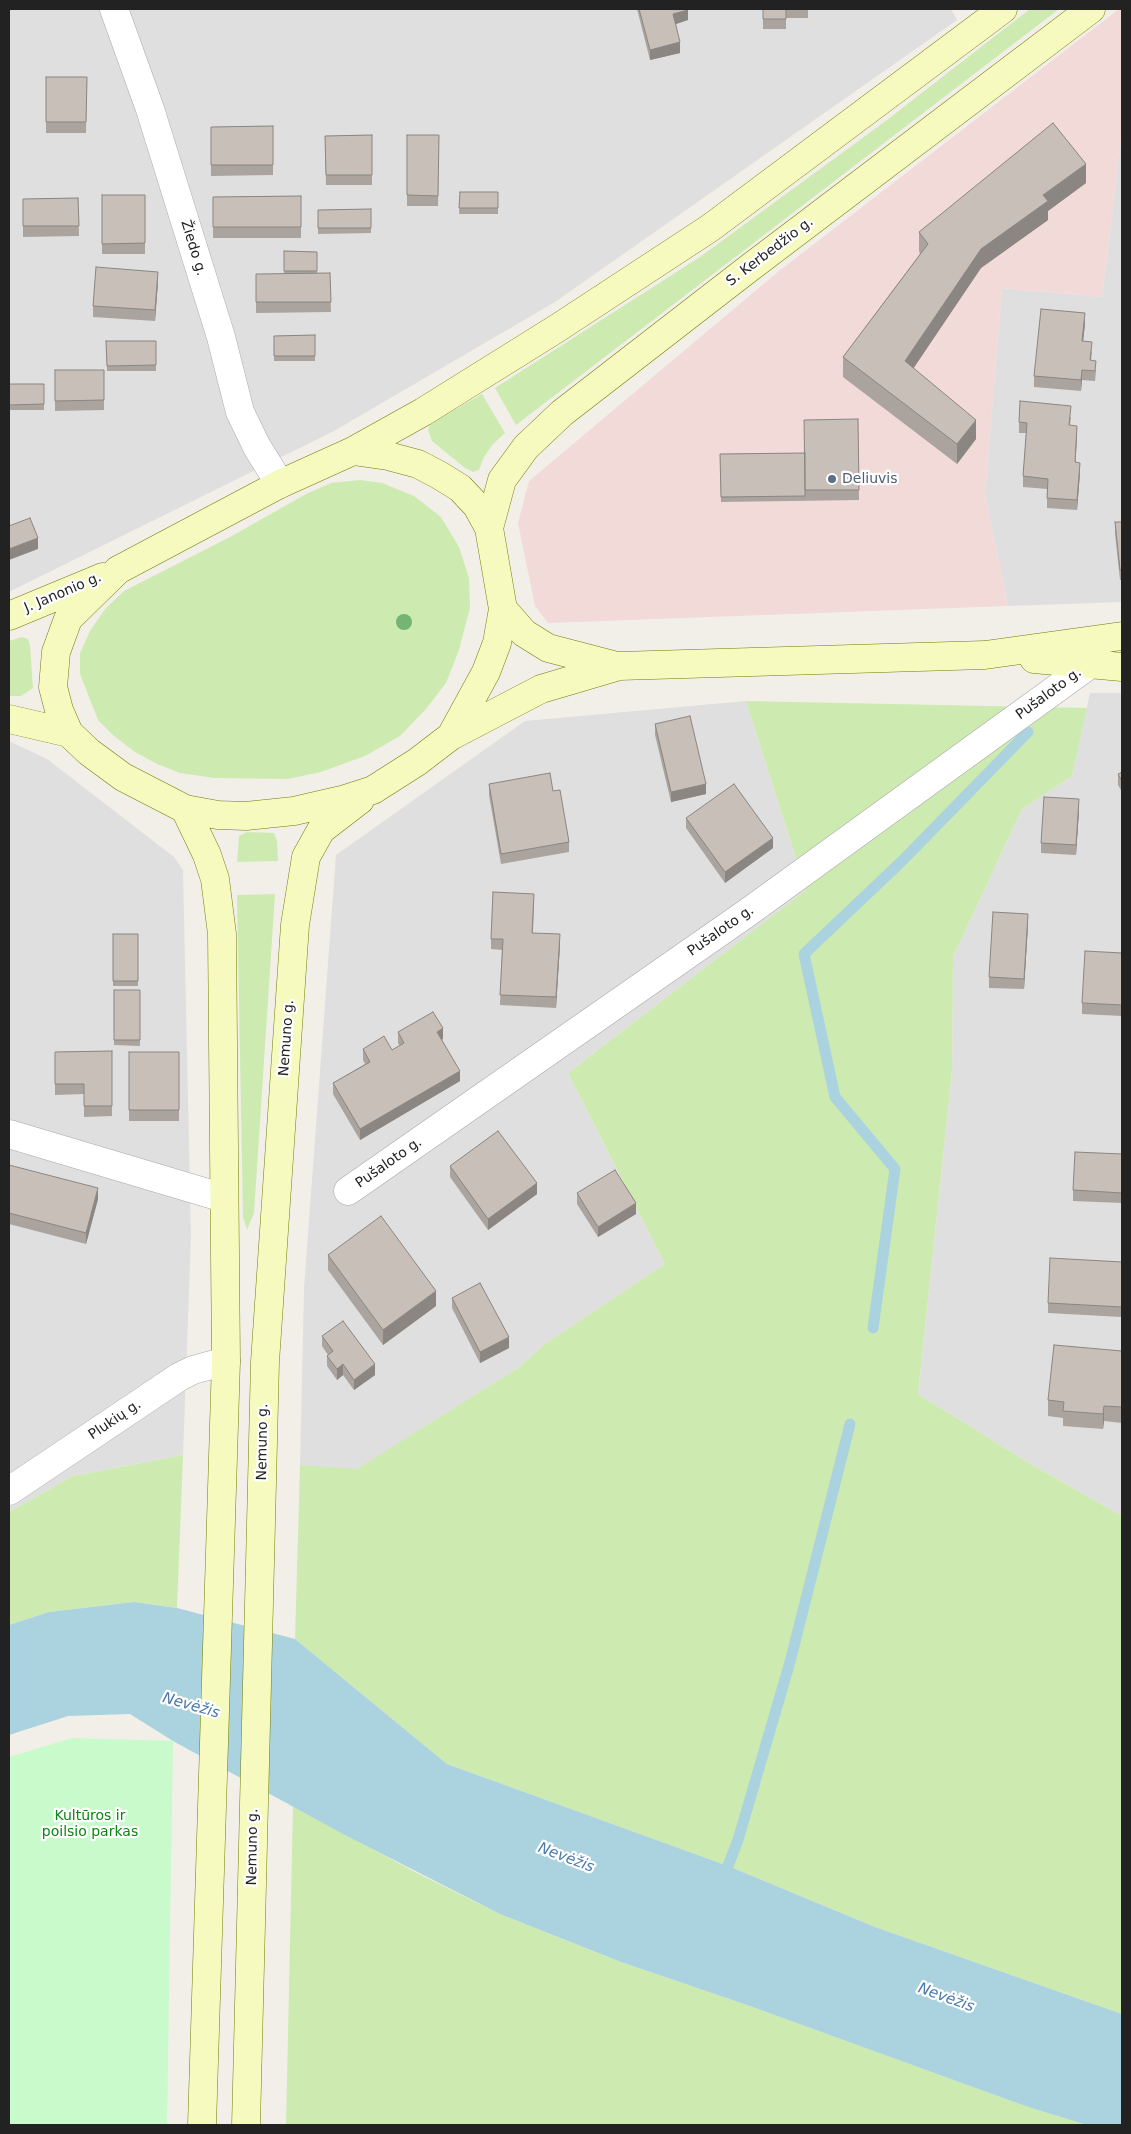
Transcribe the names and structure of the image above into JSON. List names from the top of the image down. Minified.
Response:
{"streets":{"main road":["S. Kerbedžio g.","J. Janonio g.","Pušaloto g.","Nemuno g."],"street":["Žiedo g.","Plukių g."]},"water":["Nevėžis"],"parks":["Kultūros ir poilsio parkas"],"places":["Deliuvis"]}
